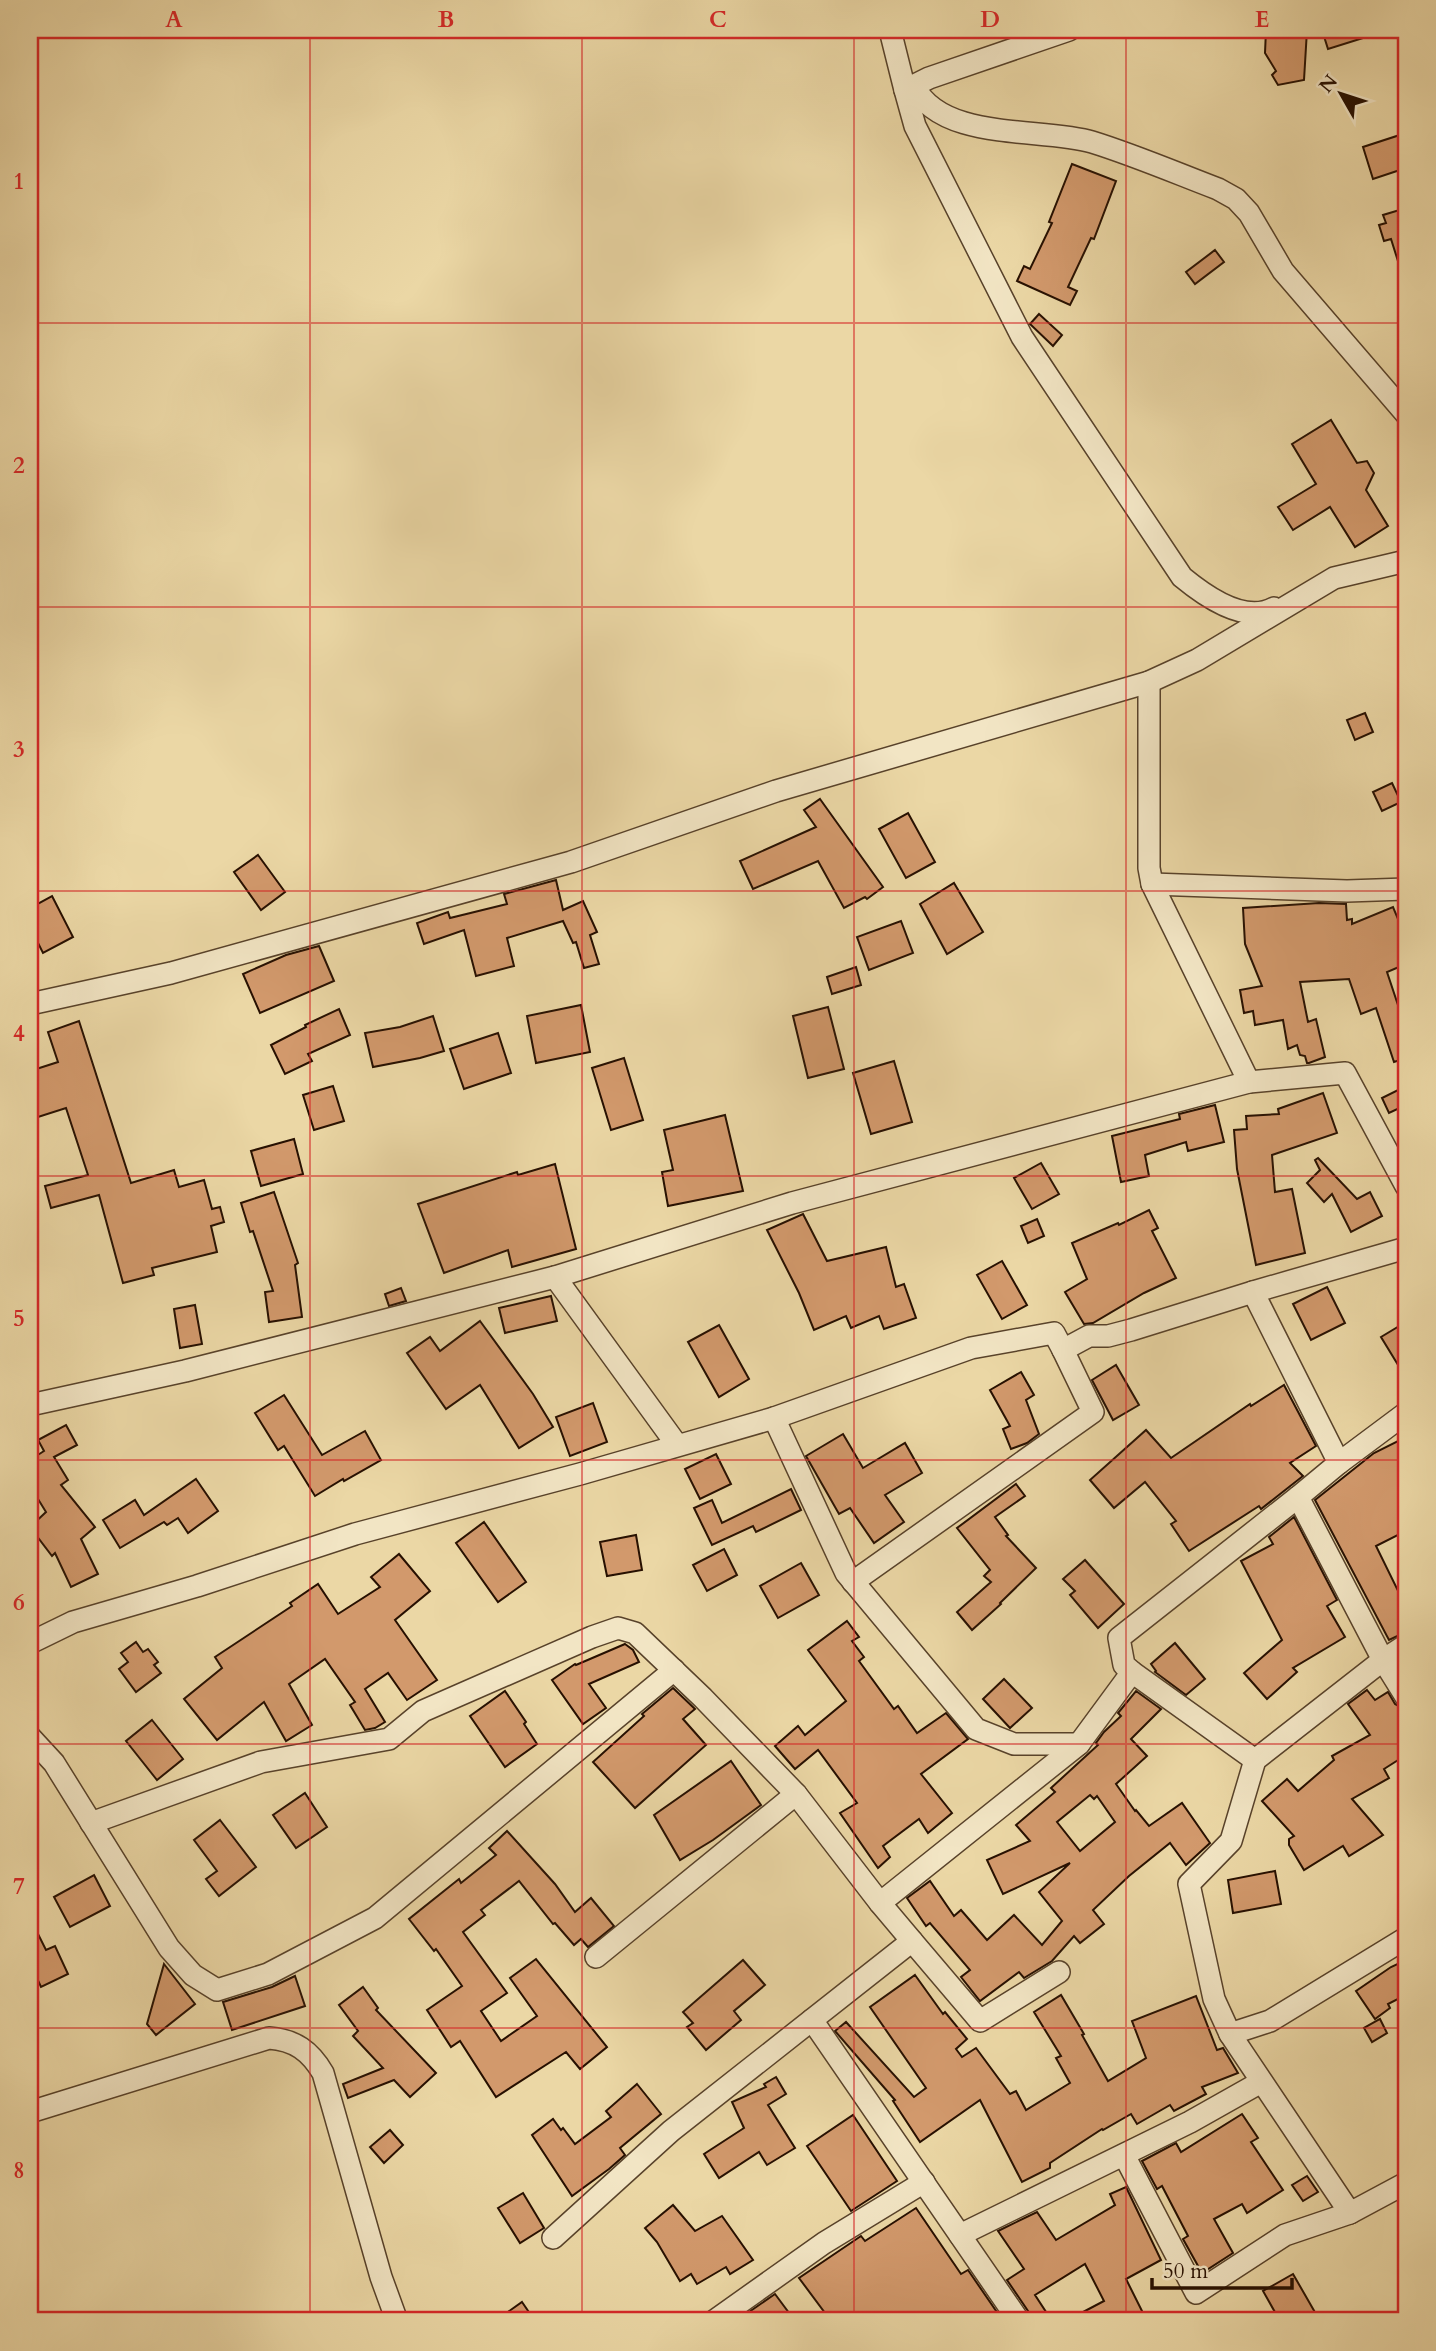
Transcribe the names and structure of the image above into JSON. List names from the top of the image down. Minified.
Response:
{"scale_bar":"50 m","north":"top left","grid":{"columns":["A","B","C","D","E"],"rows":["1","2","3","4","5","6","7","8"]}}
